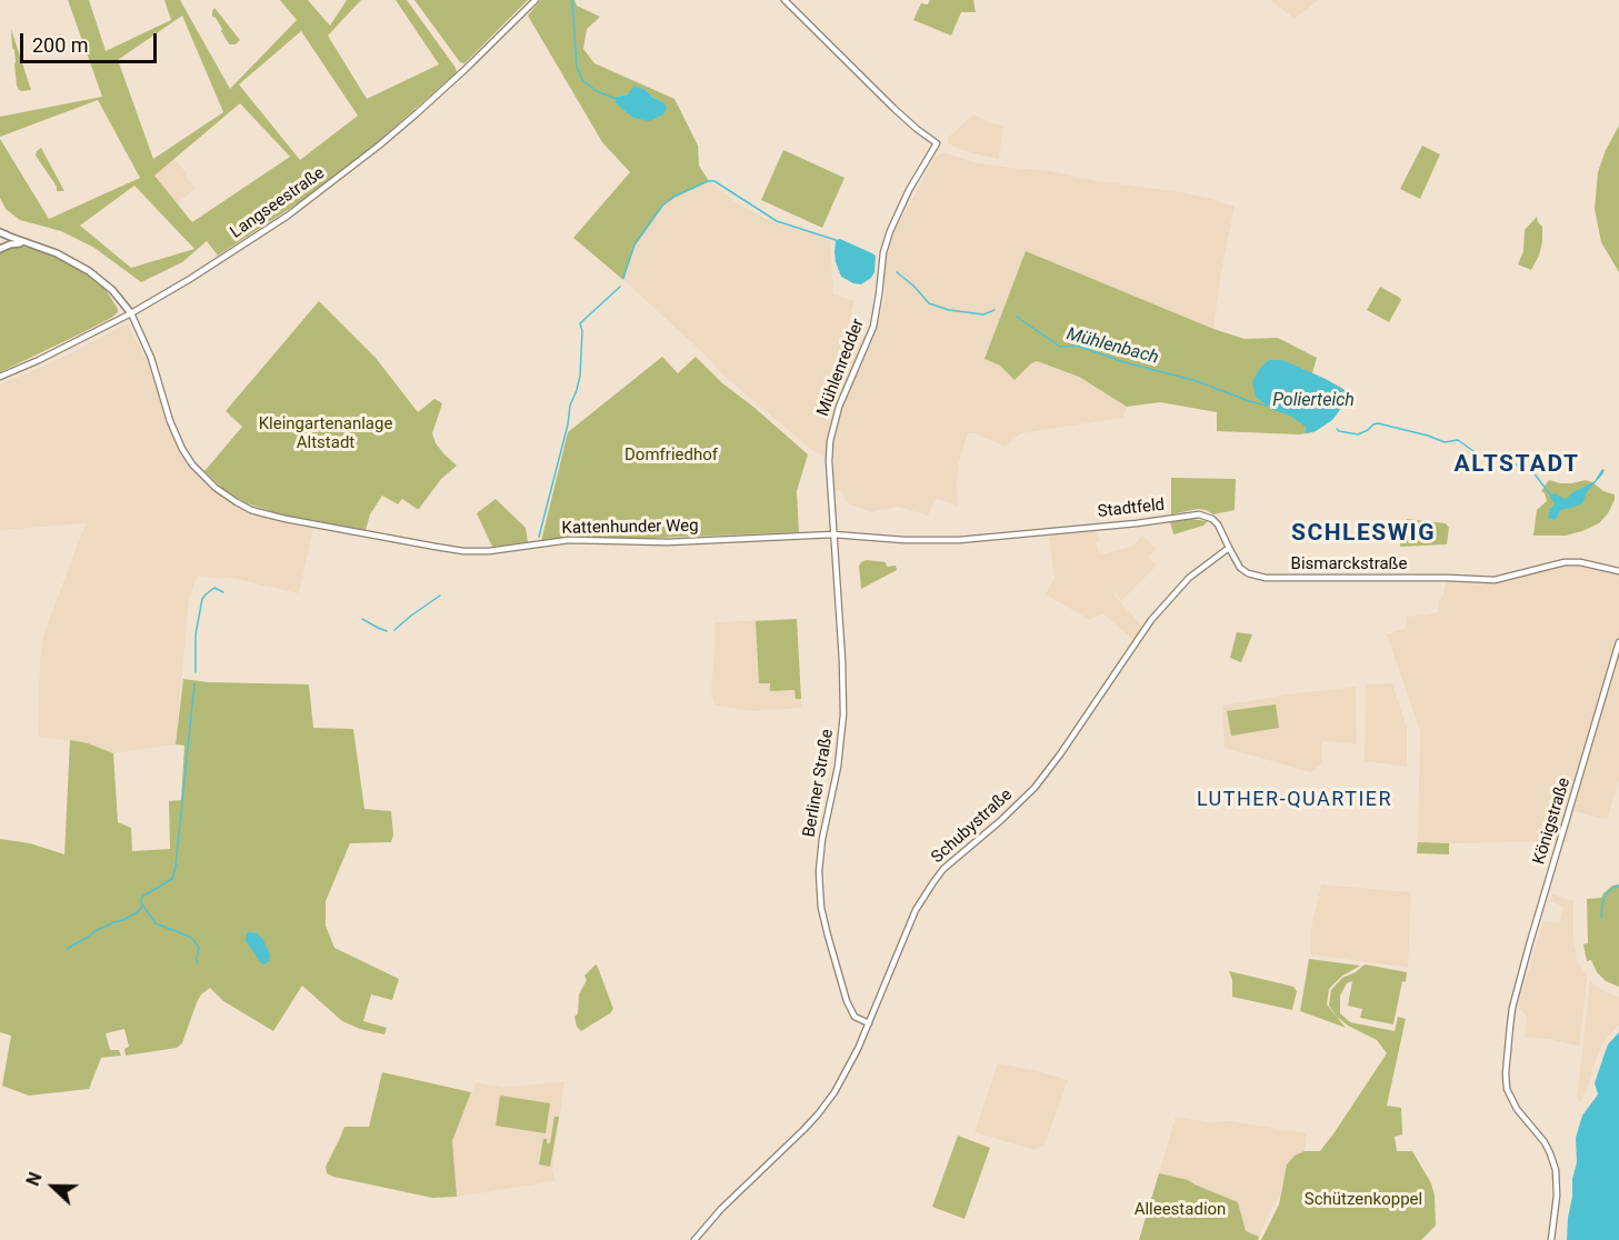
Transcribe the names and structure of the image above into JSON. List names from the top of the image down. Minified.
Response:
{"streets":{"street":["Langseestraße","Mühlenredder","Stadtfeld","Kattenhunder Weg","Bismarckstraße","Berliner Straße","Königstraße","Schubystraße"]},"crossings":[["Langseestraße","Kattenhunder Weg"],["Mühlenredder","Kattenhunder Weg"],["Mühlenredder","Berliner Straße"],["Stadtfeld","Kattenhunder Weg"],["Stadtfeld","Bismarckstraße"],["Stadtfeld","Schubystraße"],["Kattenhunder Weg","Berliner Straße"],["Bismarckstraße","Schubystraße"],["Berliner Straße","Schubystraße"]],"districts":["ALTSTADT","SCHLESWIG","LUTHER-QUARTIER"],"water":["Mühlenbach","Polierteich"],"parks":["Kleingartenanlage Altstadt","Domfriedhof","Schützenkoppel","Alleestadion"],"scale_bar":"200 m","north":"left"}
